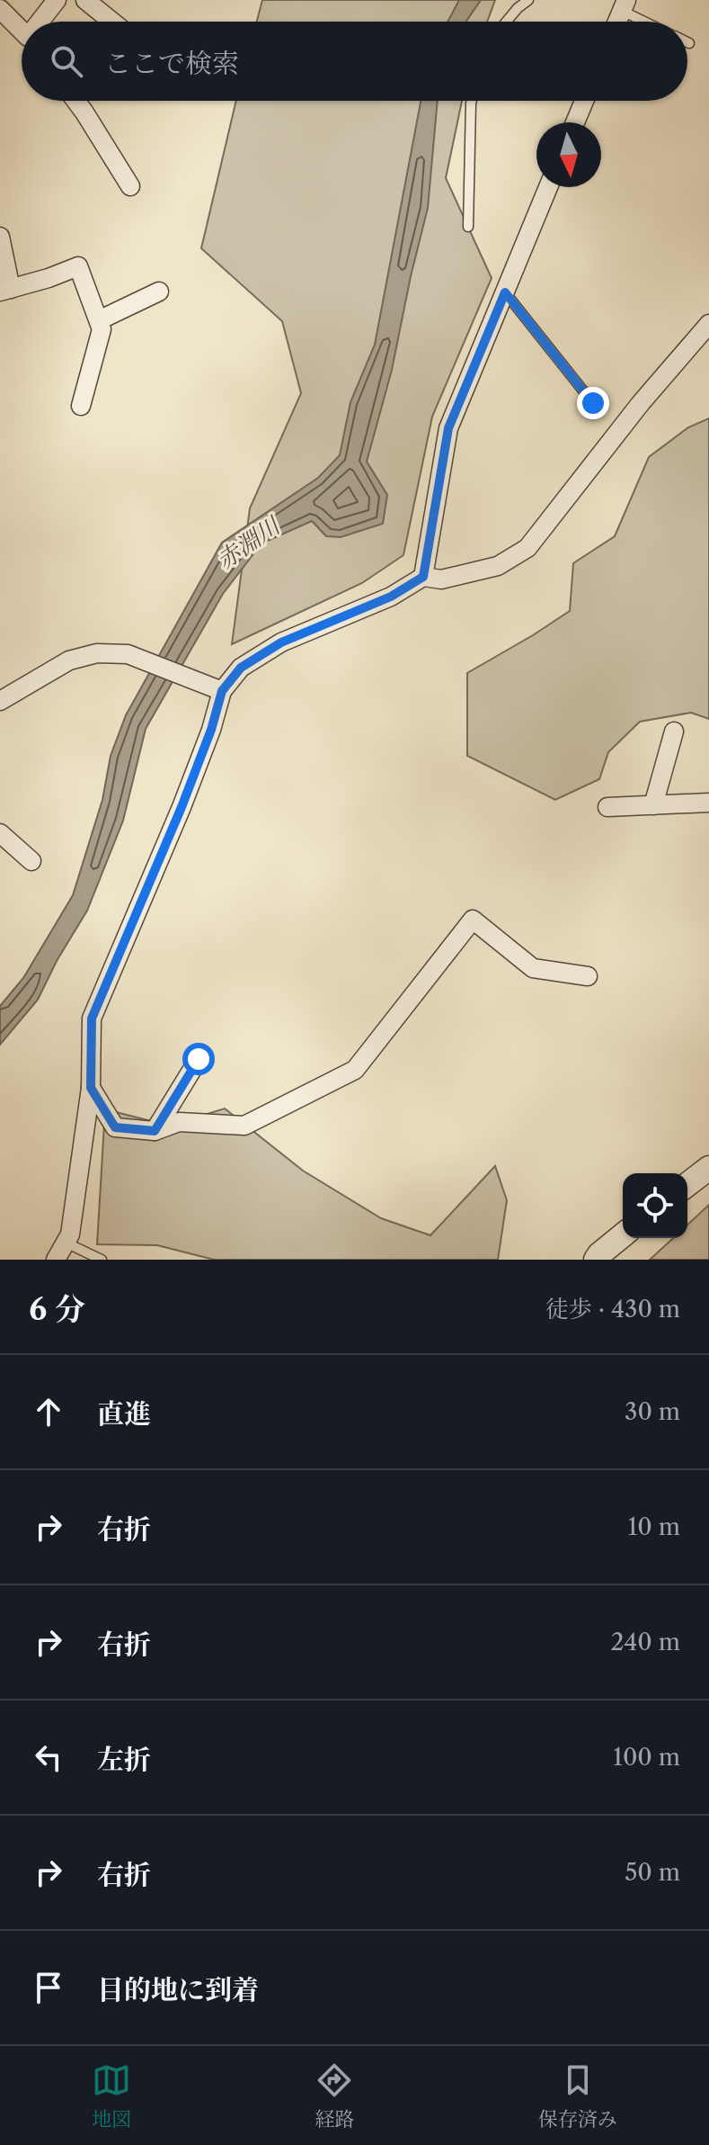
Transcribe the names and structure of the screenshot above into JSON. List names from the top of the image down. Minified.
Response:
{"water":["赤淵川"],"north":"bottom","page":{"search":"ここで検索","heading":["6 分","徒歩 · 430 m"],"list":[["直進","30 m"],["右折","10 m"],["右折","240 m"],["左折","100 m"],["右折","50 m"],"目的地に到着"],"nav":["地図","経路","保存済み"]}}
